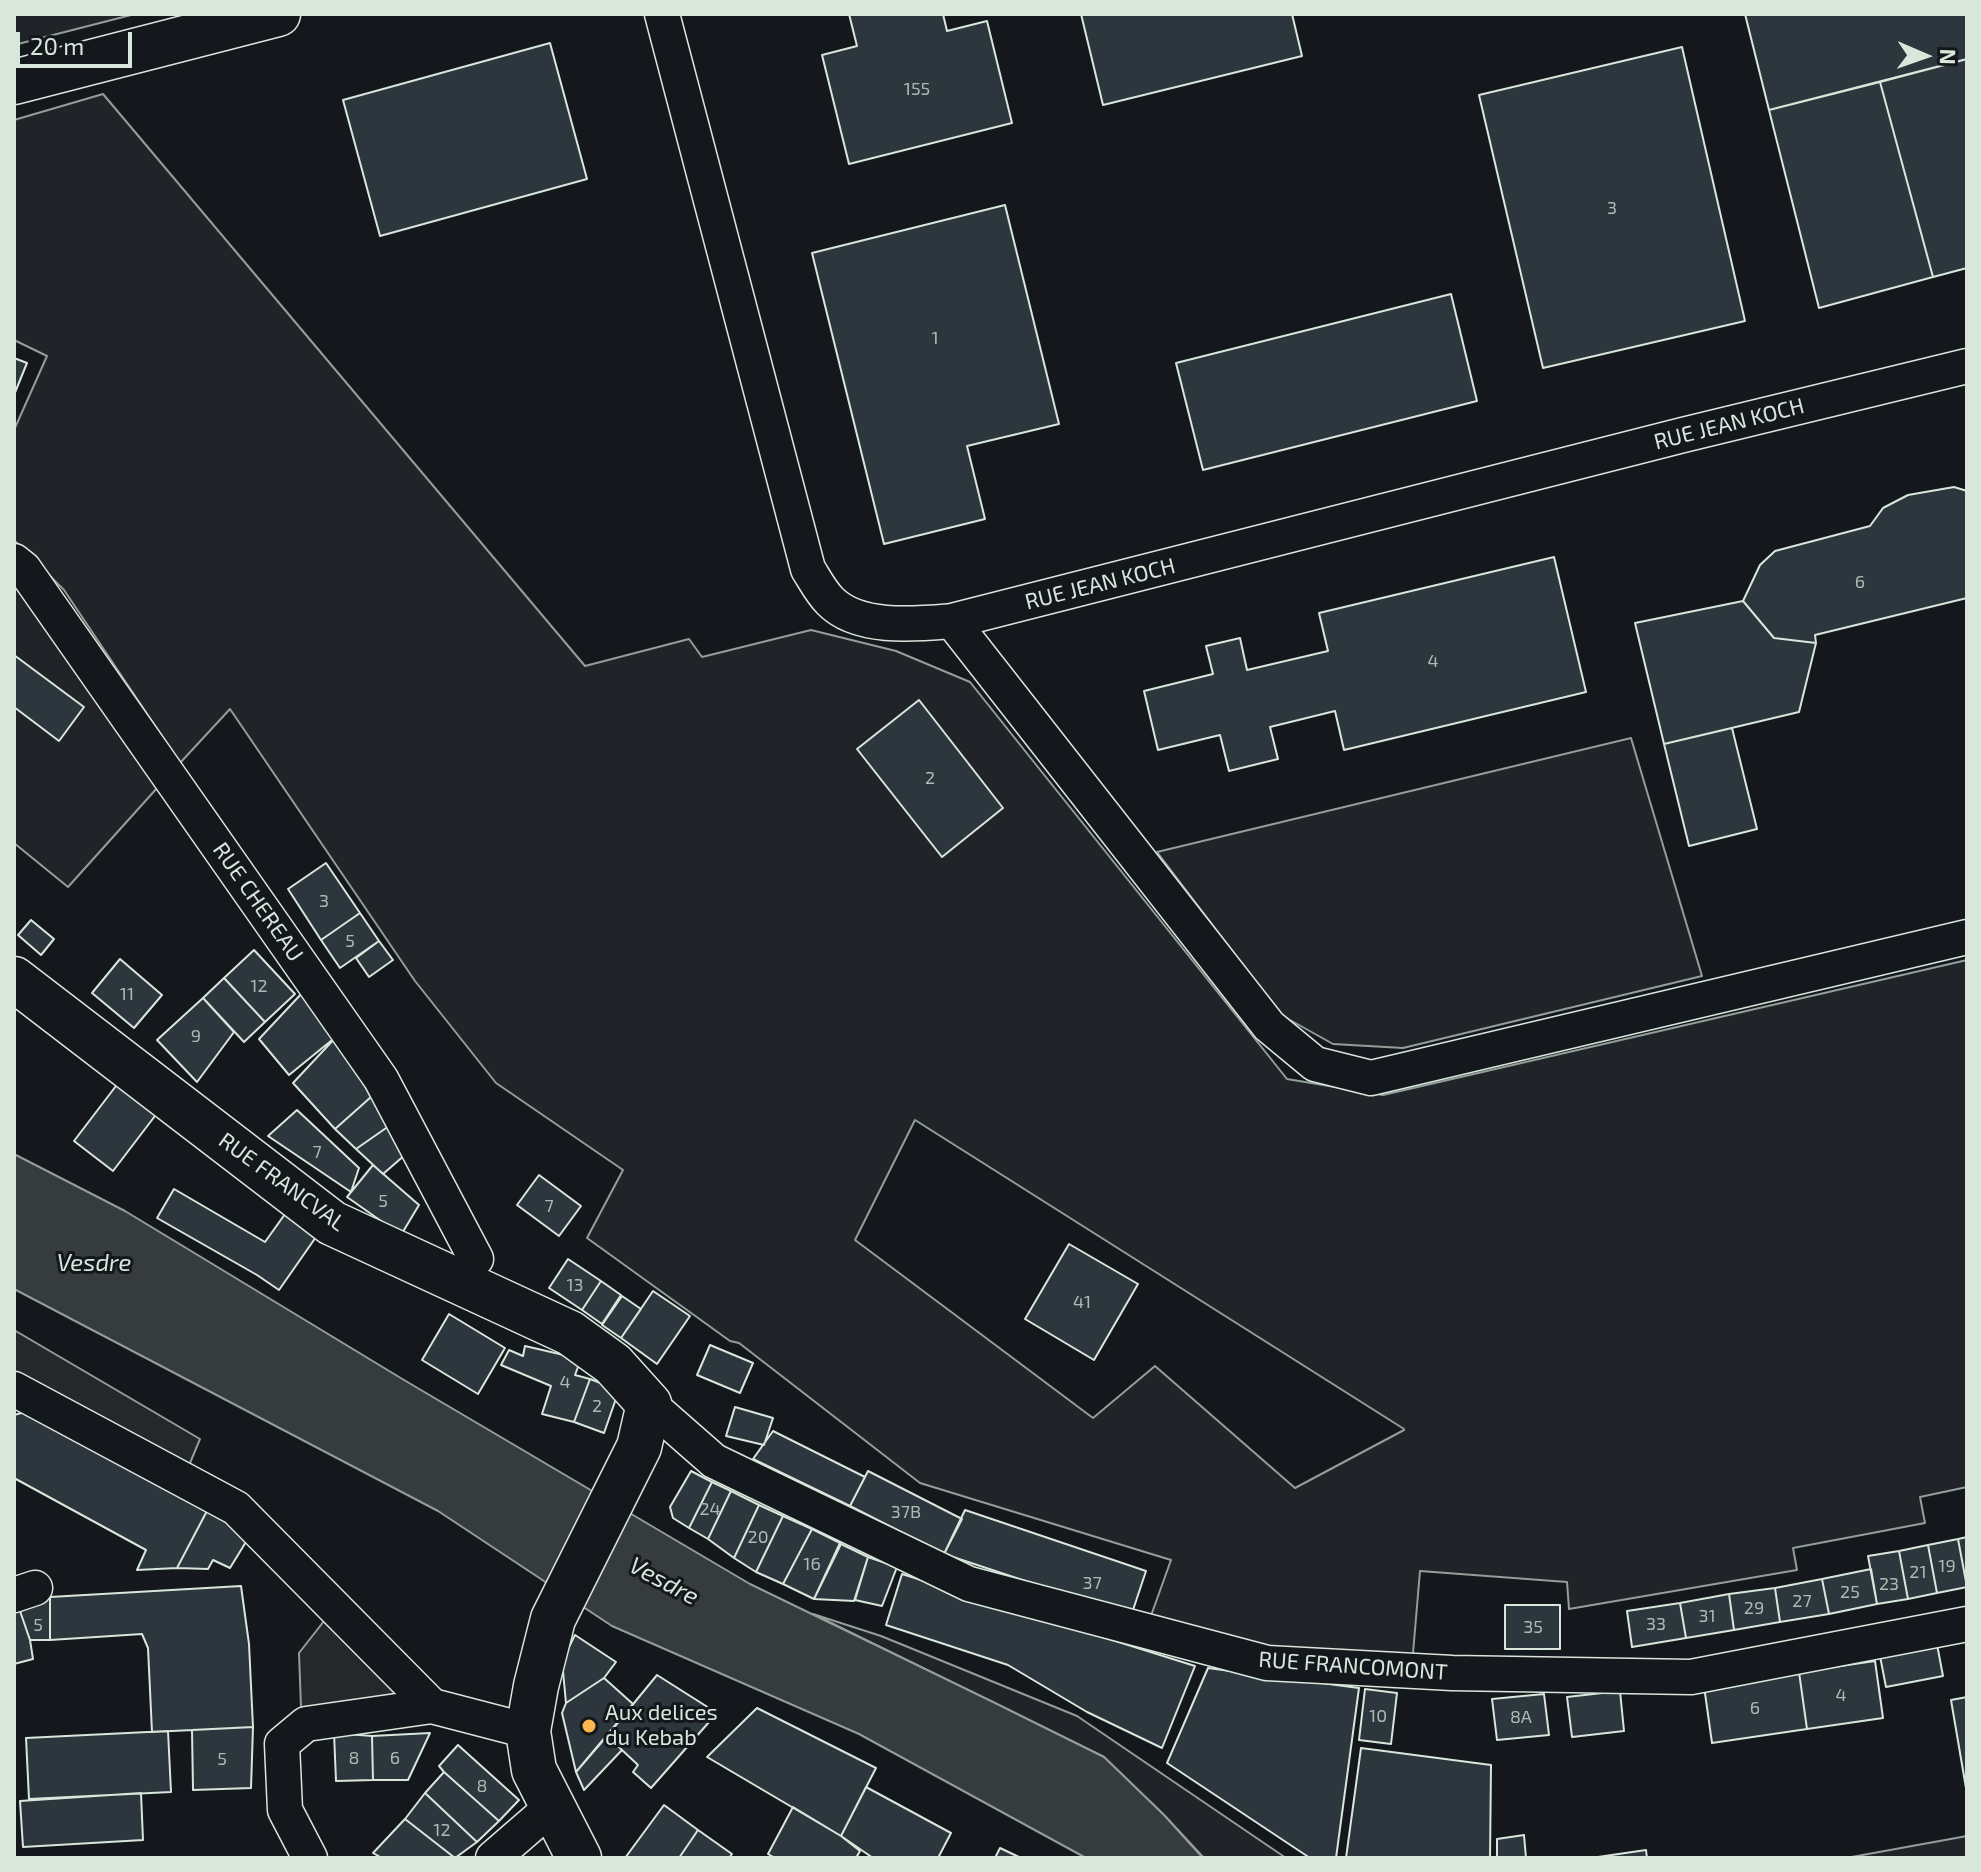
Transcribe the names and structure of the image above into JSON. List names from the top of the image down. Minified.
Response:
{"streets":{"street":["RUE JEAN KOCH","RUE CHEREAU","RUE FRANCVAL","RUE FRANCOMONT"]},"crossings":[["RUE FRANCVAL","RUE FRANCOMONT"]],"water":["Vesdre"],"places":["Aux delices du Kebab"],"house_numbers":["155","3","1","6","4","2","3","5","12","11","9","7","5","7","13","41","4","2","24","37B","20","16","19","21","37","23","25","27","29","31","33","5","35","4","6","10","8A","8","6","5","8","12"],"scale_bar":"20 m","north":"right"}
